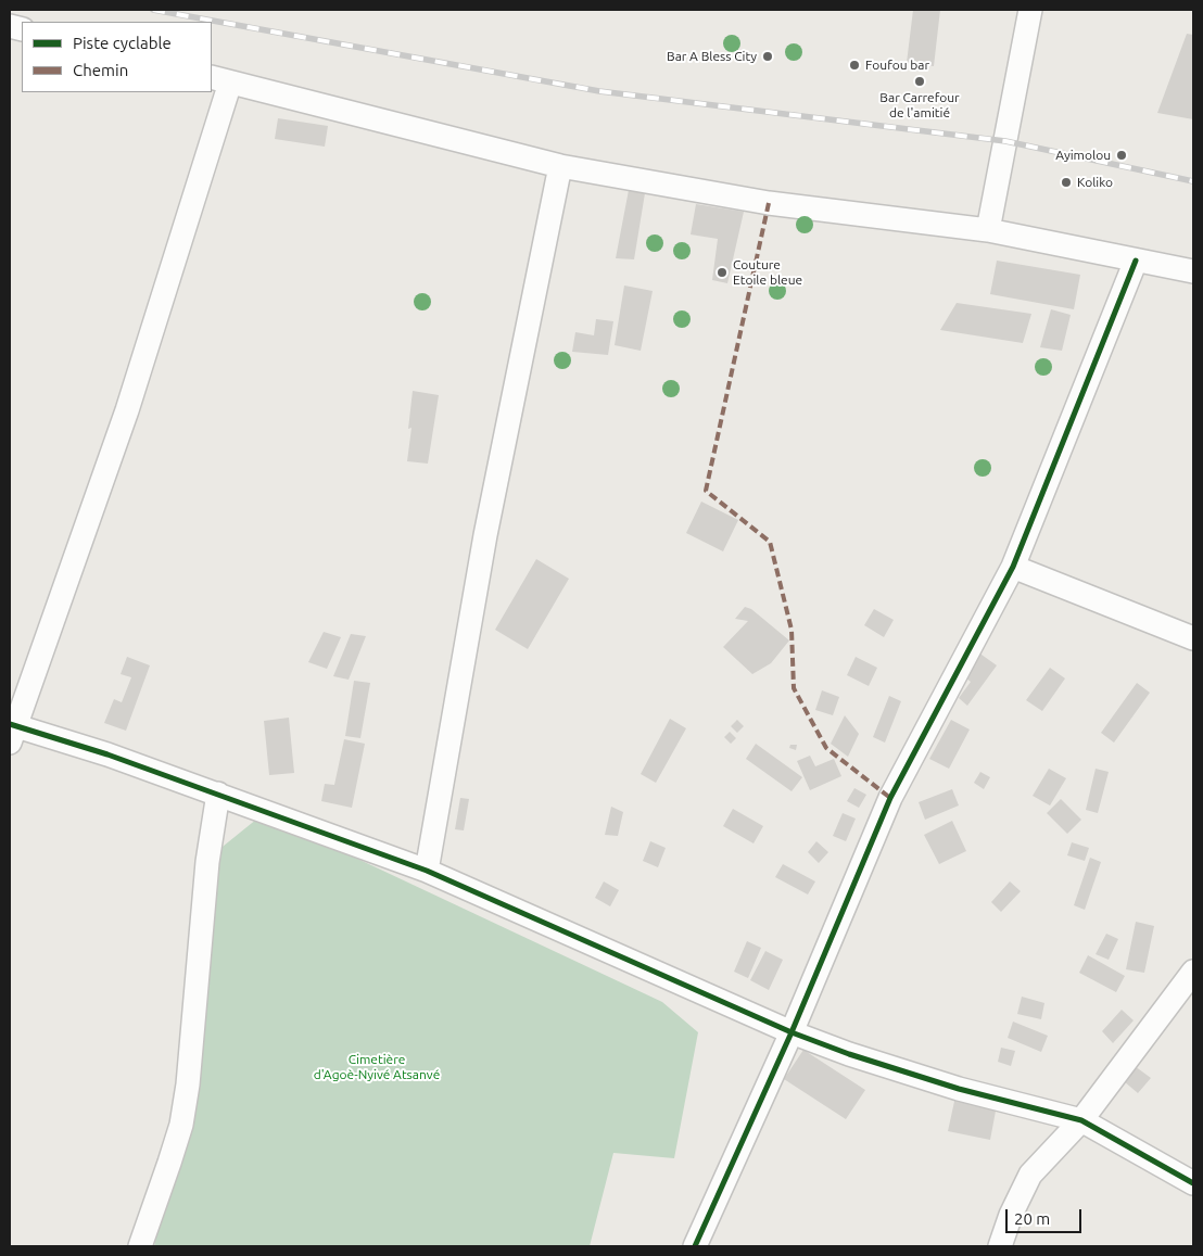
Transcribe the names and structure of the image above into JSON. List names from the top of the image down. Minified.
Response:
{"parks":["Cimetière d'Agoè-Nyivé Atsanvé"],"places":["Bar A Bless City","Foufou bar","Bar Carrefour de l'amitié","Ayimolou","Koliko","Couture Etoile bleue"],"legend":["Piste cyclable","Chemin"],"scale_bar":"20 m"}
